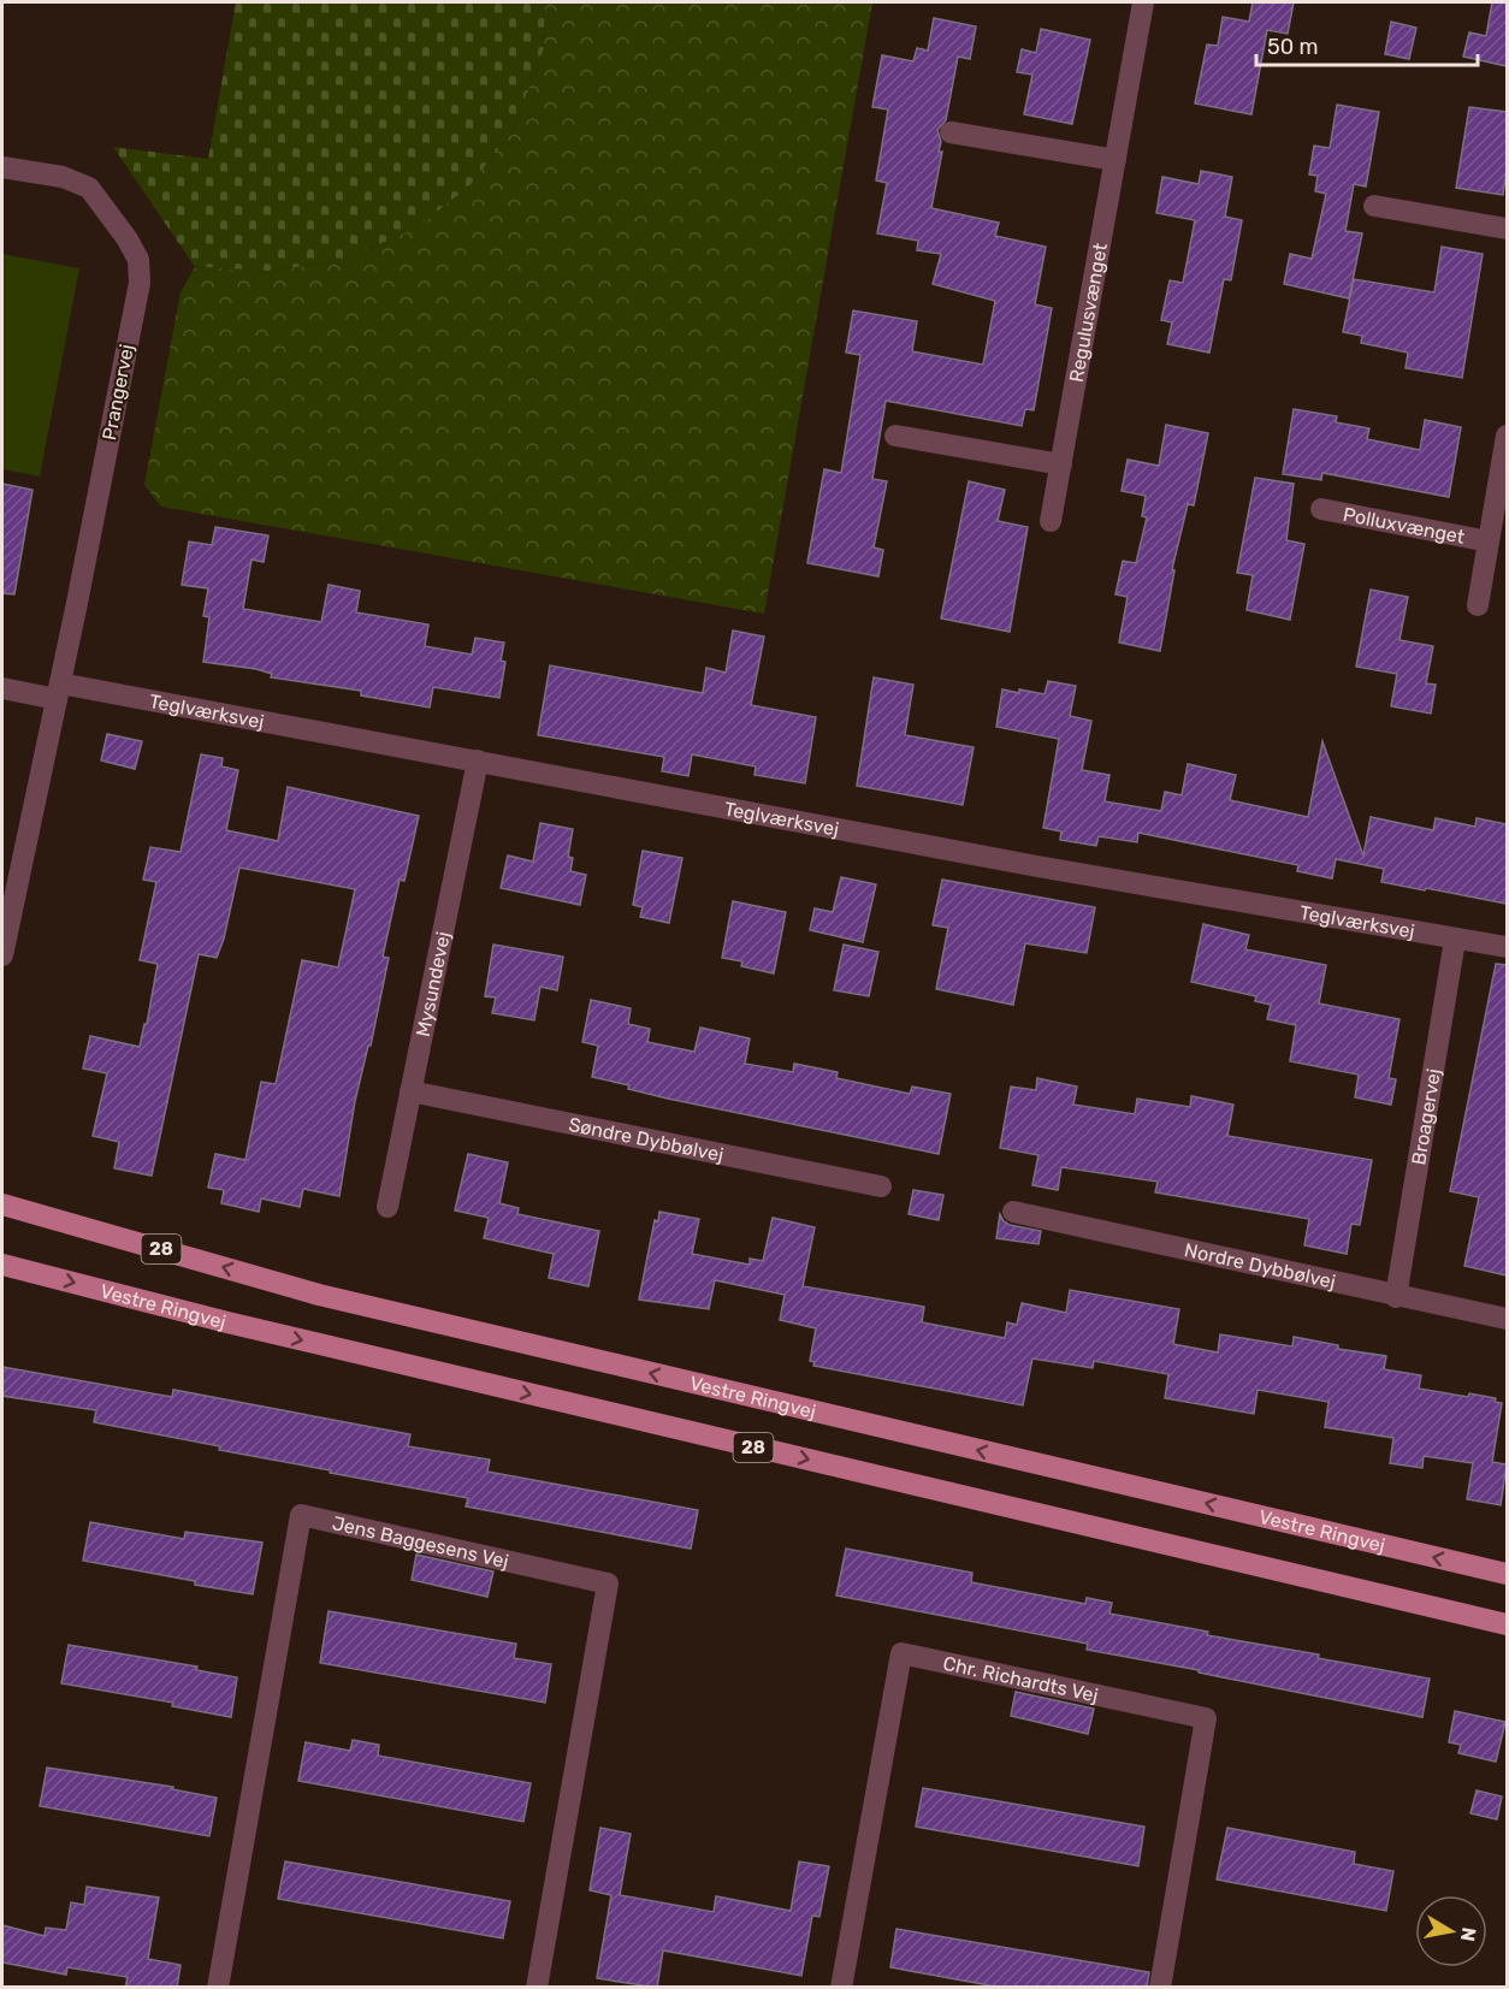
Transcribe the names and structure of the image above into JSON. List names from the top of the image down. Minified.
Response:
{"streets":{"main road":["28","Vestre Ringvej"],"street":["Regulusvænget","Prangervej","Polluxvænget","Teglværksvej","Mysundevej","Broagervej","Søndre Dybbølvej","Nordre Dybbølvej","Jens Baggesens Vej","Chr. Richardts Vej"]},"crossings":[["Prangervej","Teglværksvej"],["Teglværksvej","Mysundevej"],["Teglværksvej","Broagervej"],["Mysundevej","Søndre Dybbølvej"],["Broagervej","Nordre Dybbølvej"]],"scale_bar":"50 m","north":"right"}
